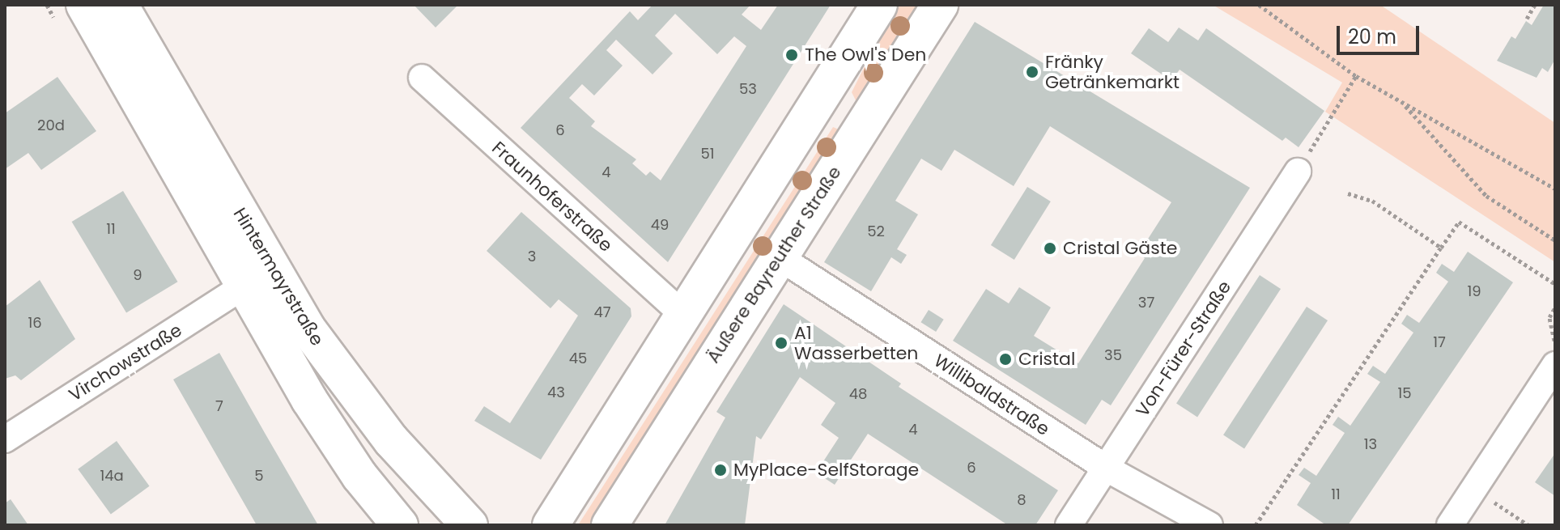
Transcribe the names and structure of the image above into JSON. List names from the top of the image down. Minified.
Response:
{"streets":{"main road":["Äußere Bayreuther Straße","Hintermayrstraße"],"street":["Fraunhoferstraße","Von-Fürer-Straße","Virchowstraße","Willibaldstraße"]},"crossings":[["Äußere Bayreuther Straße","Willibaldstraße"],["Hintermayrstraße","Virchowstraße"],["Von-Fürer-Straße","Willibaldstraße"]],"places":["The Owl's Den","Fränky Getränkemarkt","Cristal Gäste","A1 Wasserbetten","Cristal","MyPlace-SelfStorage"],"house_numbers":["53","20d","6","51","4","49","11","52","3","9","19","37","47","16","17","35","45","43","15","48","7","4","13","6","14a","5","11","8"],"scale_bar":"20 m"}
